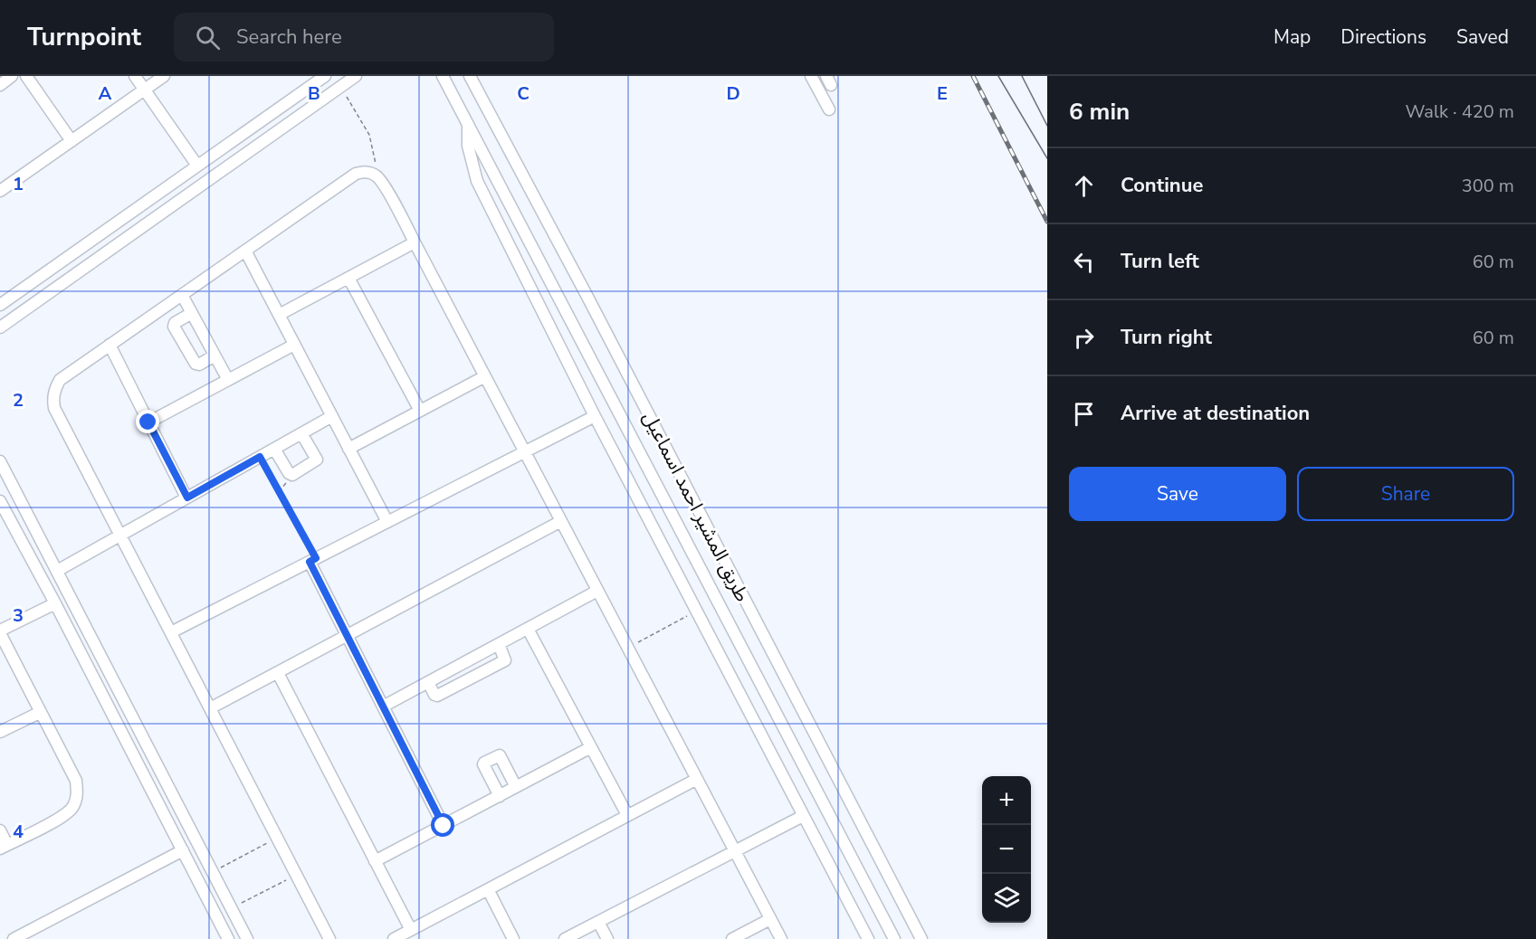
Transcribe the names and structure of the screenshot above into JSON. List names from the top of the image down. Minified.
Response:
{"streets":{"street":["طريق المشير احمد اسماعيل"]},"page":{"header":"Turnpoint","search":"Search here","nav":["Map","Directions","Saved"],"heading":["6 min","Walk · 420 m"],"list":[["Continue","300 m"],["Turn left","60 m"],["Turn right","60 m"],"Arrive at destination"],"buttons":["Save","Share"],"map_buttons":["+","−"]},"grid":{"columns":["A","B","C","D","E"],"rows":["1","2","3","4"]}}
